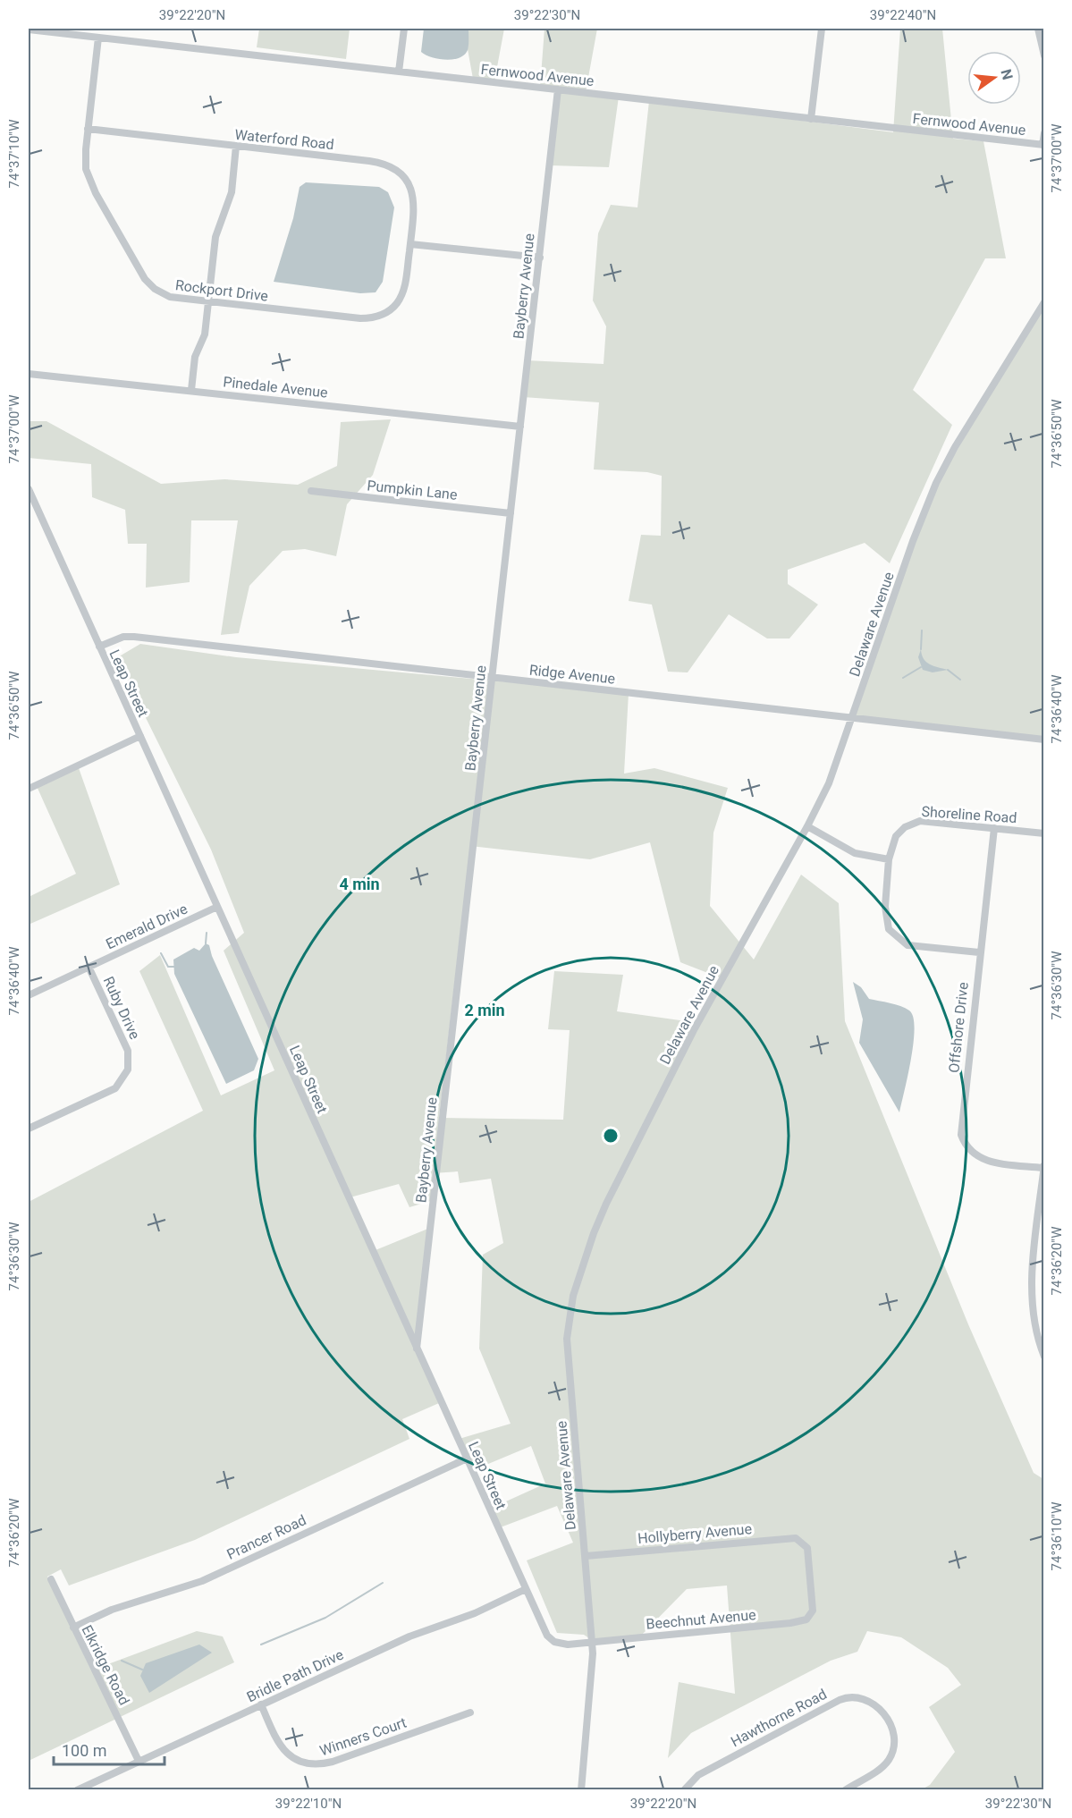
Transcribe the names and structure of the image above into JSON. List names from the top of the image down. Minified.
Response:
{"streets":{"street":["Fernwood Avenue","Waterford Road","Bayberry Avenue","Rockport Drive","Pinedale Avenue","Pumpkin Lane","Delaware Avenue","Ridge Avenue","Leap Street","Shoreline Road","Emerald Drive","Ruby Drive","Offshore Drive","Hollyberry Avenue","Prancer Road","Beechnut Avenue","Elkridge Road","Bridle Path Drive","Hawthorne Road","Winners Court"]},"crossings":[["Fernwood Avenue","Bayberry Avenue"],["Fernwood Avenue","Rockport Drive"],["Waterford Road","Rockport Drive"],["Bayberry Avenue","Pinedale Avenue"],["Bayberry Avenue","Pumpkin Lane"],["Bayberry Avenue","Ridge Avenue"],["Bayberry Avenue","Leap Street"],["Delaware Avenue","Ridge Avenue"],["Delaware Avenue","Leap Street"],["Delaware Avenue","Hollyberry Avenue"],["Delaware Avenue","Beechnut Avenue"],["Ridge Avenue","Leap Street"],["Leap Street","Emerald Drive"],["Leap Street","Prancer Road"],["Leap Street","Beechnut Avenue"],["Leap Street","Bridle Path Drive"],["Shoreline Road","Offshore Drive"],["Emerald Drive","Ruby Drive"],["Hollyberry Avenue","Beechnut Avenue"],["Prancer Road","Elkridge Road"],["Elkridge Road","Bridle Path Drive"],["Bridle Path Drive","Winners Court"]],"scale_bar":"100 m","north":"right","coordinates":["39°22'20\"N","39°22'30\"N","39°22'40\"N","74°37'10\"W","74°37'00\"W","74°36'50\"W","74°36'40\"W","74°36'30\"W","74°36'20\"W","74°36'10\"W","39°22'10\"N"],"rings":["4 min","2 min"]}
